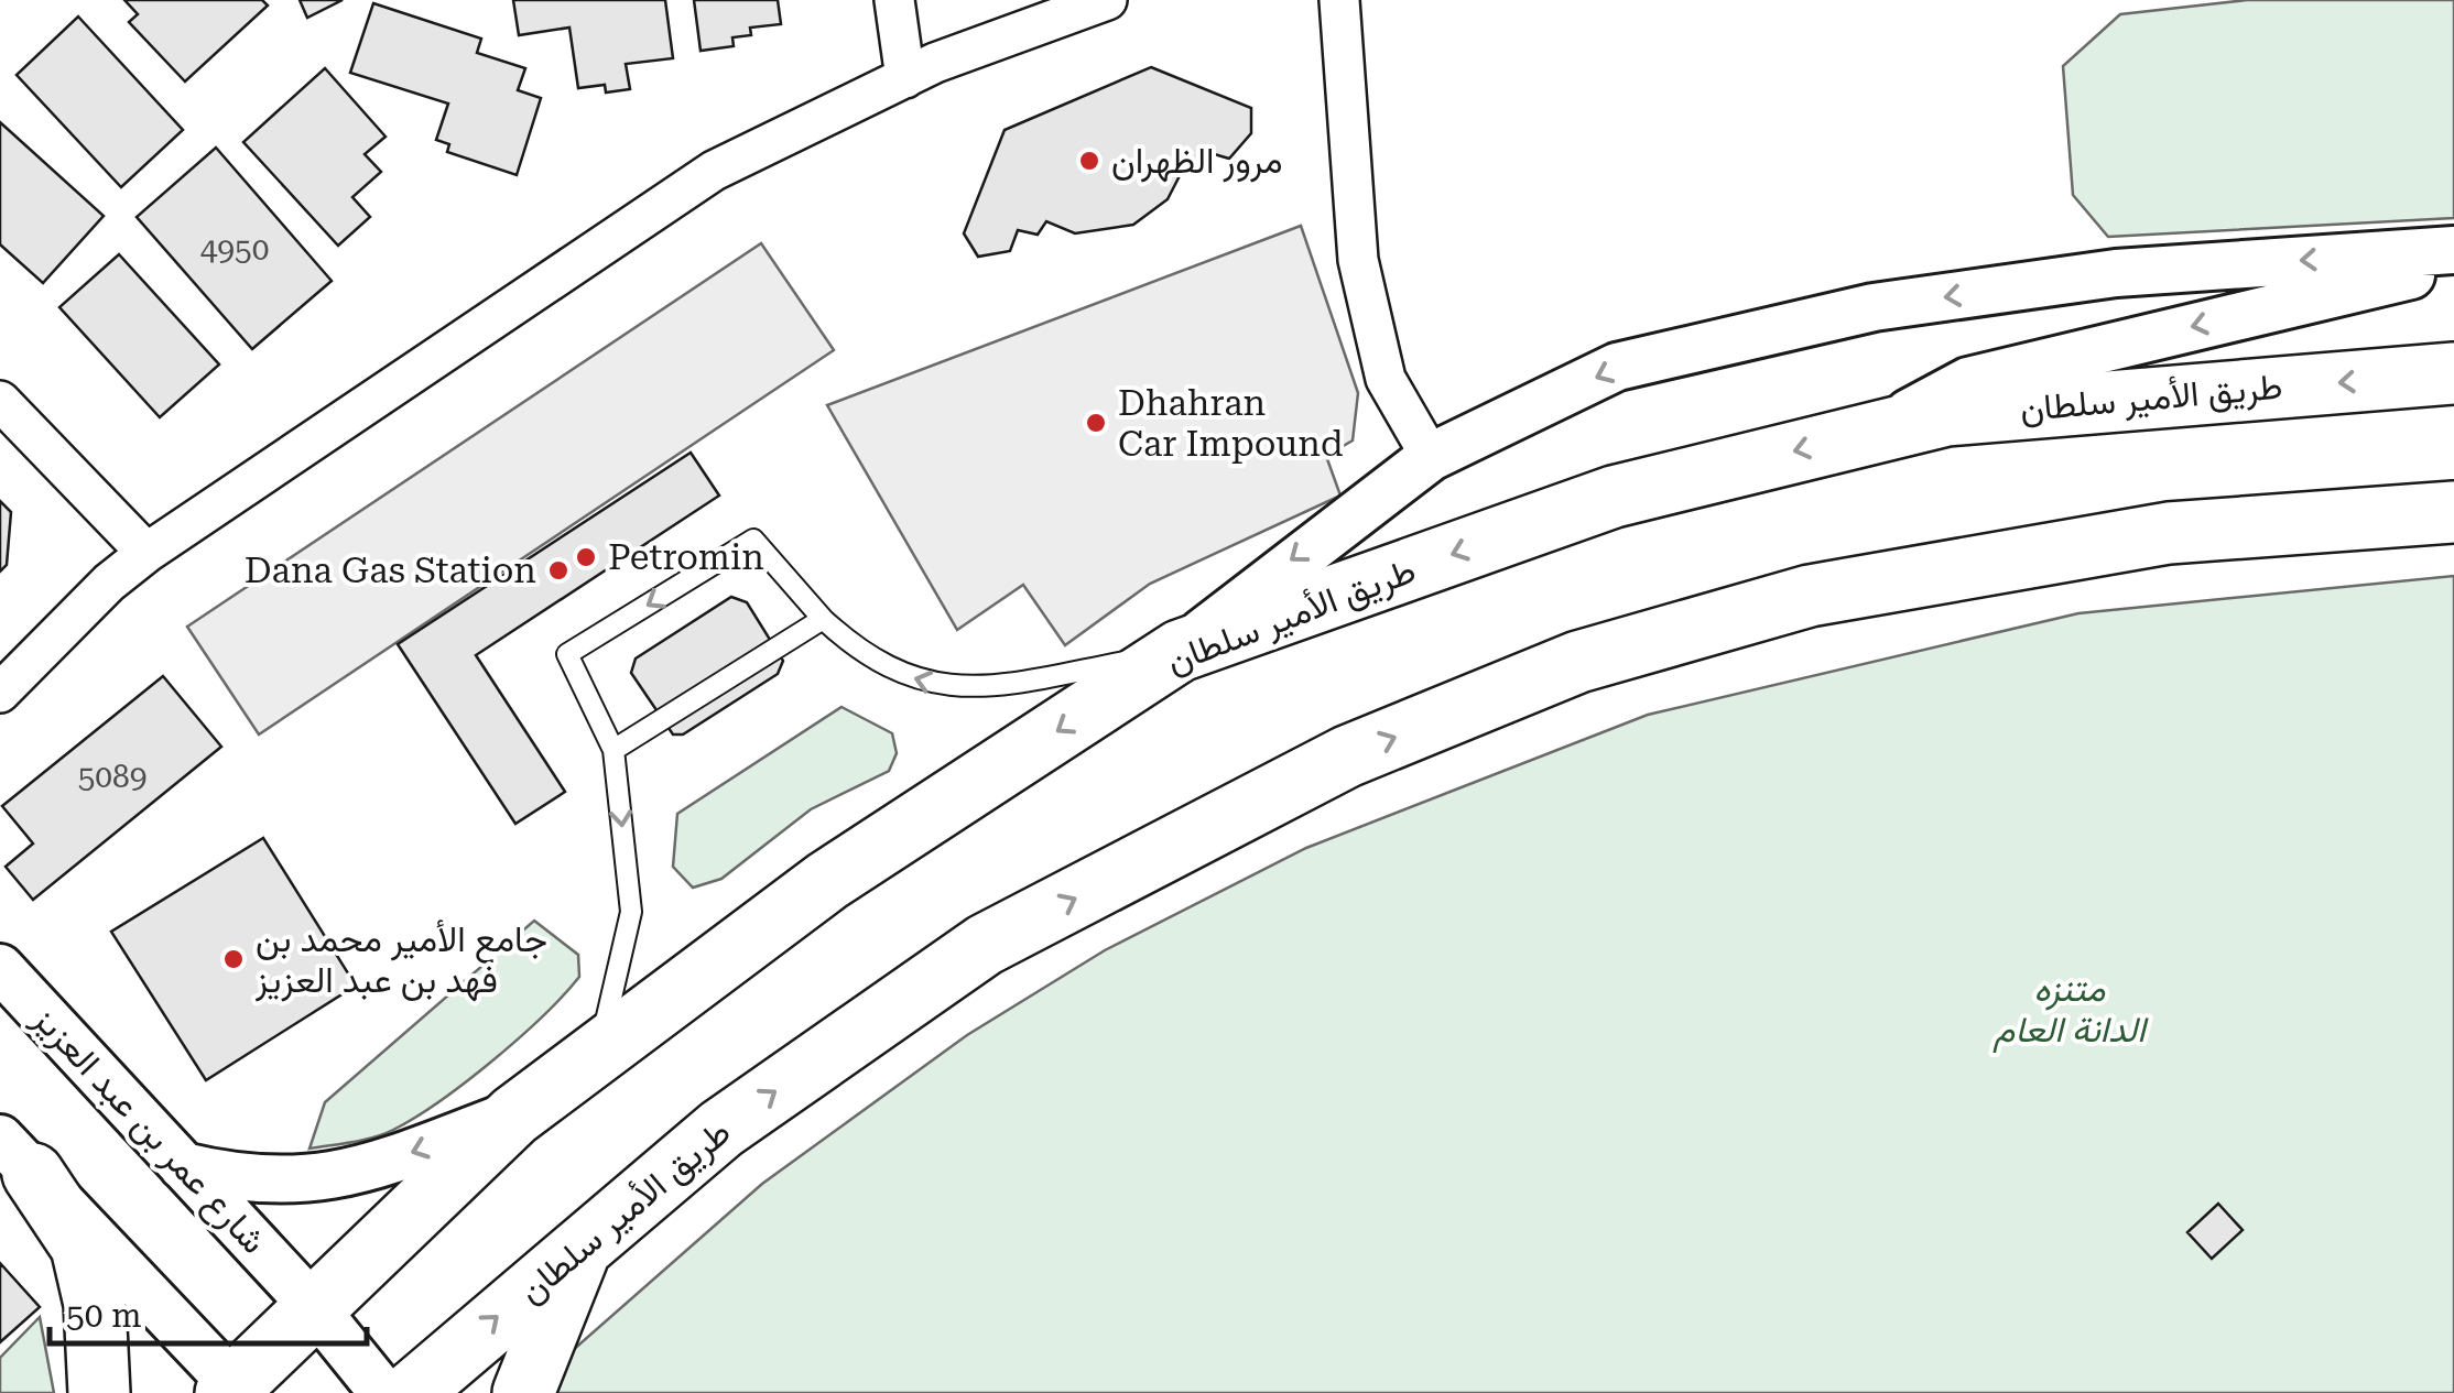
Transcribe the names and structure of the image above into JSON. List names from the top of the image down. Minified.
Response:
{"streets":{"main road":["طريق الأمير سلطان"],"street":["شارع عمر بن عبد العزيز"]},"crossings":[["طريق الأمير سلطان","شارع عمر بن عبد العزيز"]],"parks":["متنزه الدانة العام"],"places":["مرور الظهران","Dhahran Car Impound","Petromin","Dana Gas Station","جامع الأمير محمد بن فهد بن عبد العزيز"],"house_numbers":["4950","5089"],"scale_bar":"50 m"}
